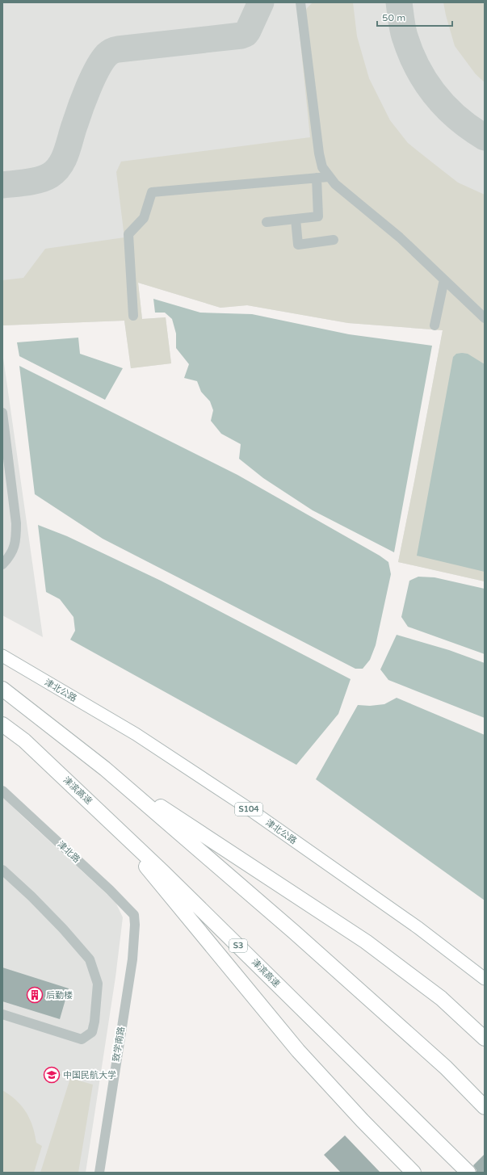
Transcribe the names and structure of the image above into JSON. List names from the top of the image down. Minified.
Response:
{"streets":{"highway":["津滨高速","S3"],"main road":["津北公路","S104"],"street":["津北路","致学南路"]},"crossings":[["津北路","致学南路"]],"places":{"building":["后勤楼"],"school or university":["中国民航大学"]},"scale_bar":"50 m"}
